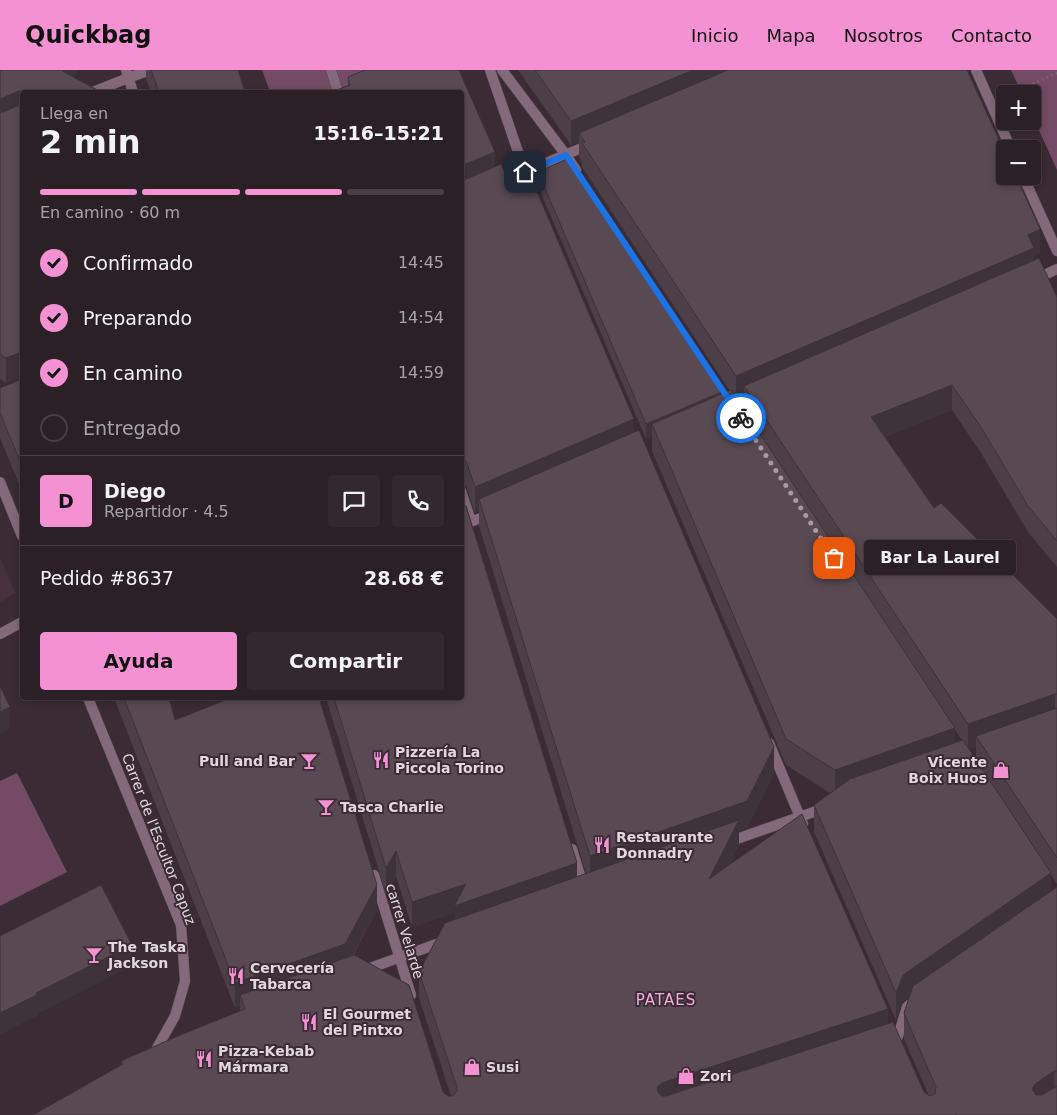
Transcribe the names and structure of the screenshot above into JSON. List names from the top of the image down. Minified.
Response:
{"streets":{"street":["Carrer de l'Escultor Capuz","carrer Velarde"]},"districts":["PATAES"],"places":{"other":["Bar La Laurel"],"restaurant":["Pizzería La Piccola Torino","Restaurante Donnadry","Cervecería Tabarca","El Gourmet del Pintxo","Pizza-Kebab Mármara"],"bar":["Pull and Bar","Tasca Charlie","The Taska Jackson"],"shop":["Vicente Boix Huos","Susi","Zori"]},"page":{"header":"Quickbag","nav":["Inicio","Mapa","Nosotros","Contacto"],"map_buttons":["+","−"],"heading":["2 min","Llega en","15:16–15:21"],"panel":["Diego","Repartidor · 4.5","Pedido #8637","28.68 €"],"bar":"En camino · 60 m","list":[["Confirmado","14:45"],["Preparando","14:54"],["En camino","14:59"],"Entregado"],"round":"D","bubble":"Bar La Laurel","buttons":["Ayuda","Compartir"]}}
